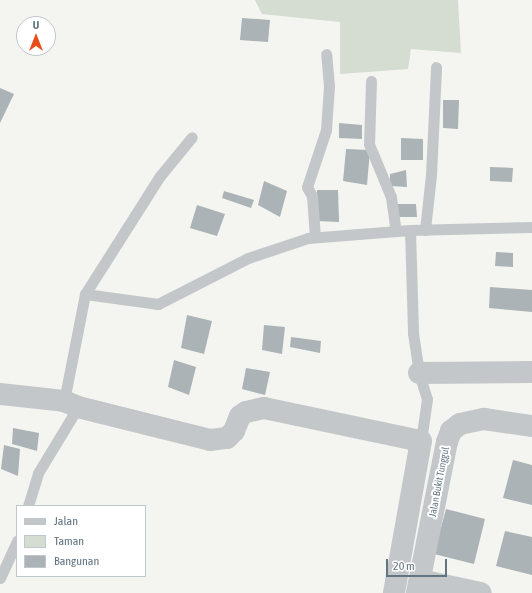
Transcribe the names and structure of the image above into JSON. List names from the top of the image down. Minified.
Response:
{"streets":{"street":["Jalan Bukit Tunggul"]},"legend":["Jalan","Taman","Bangunan"],"scale_bar":"20 m","north":"top"}
